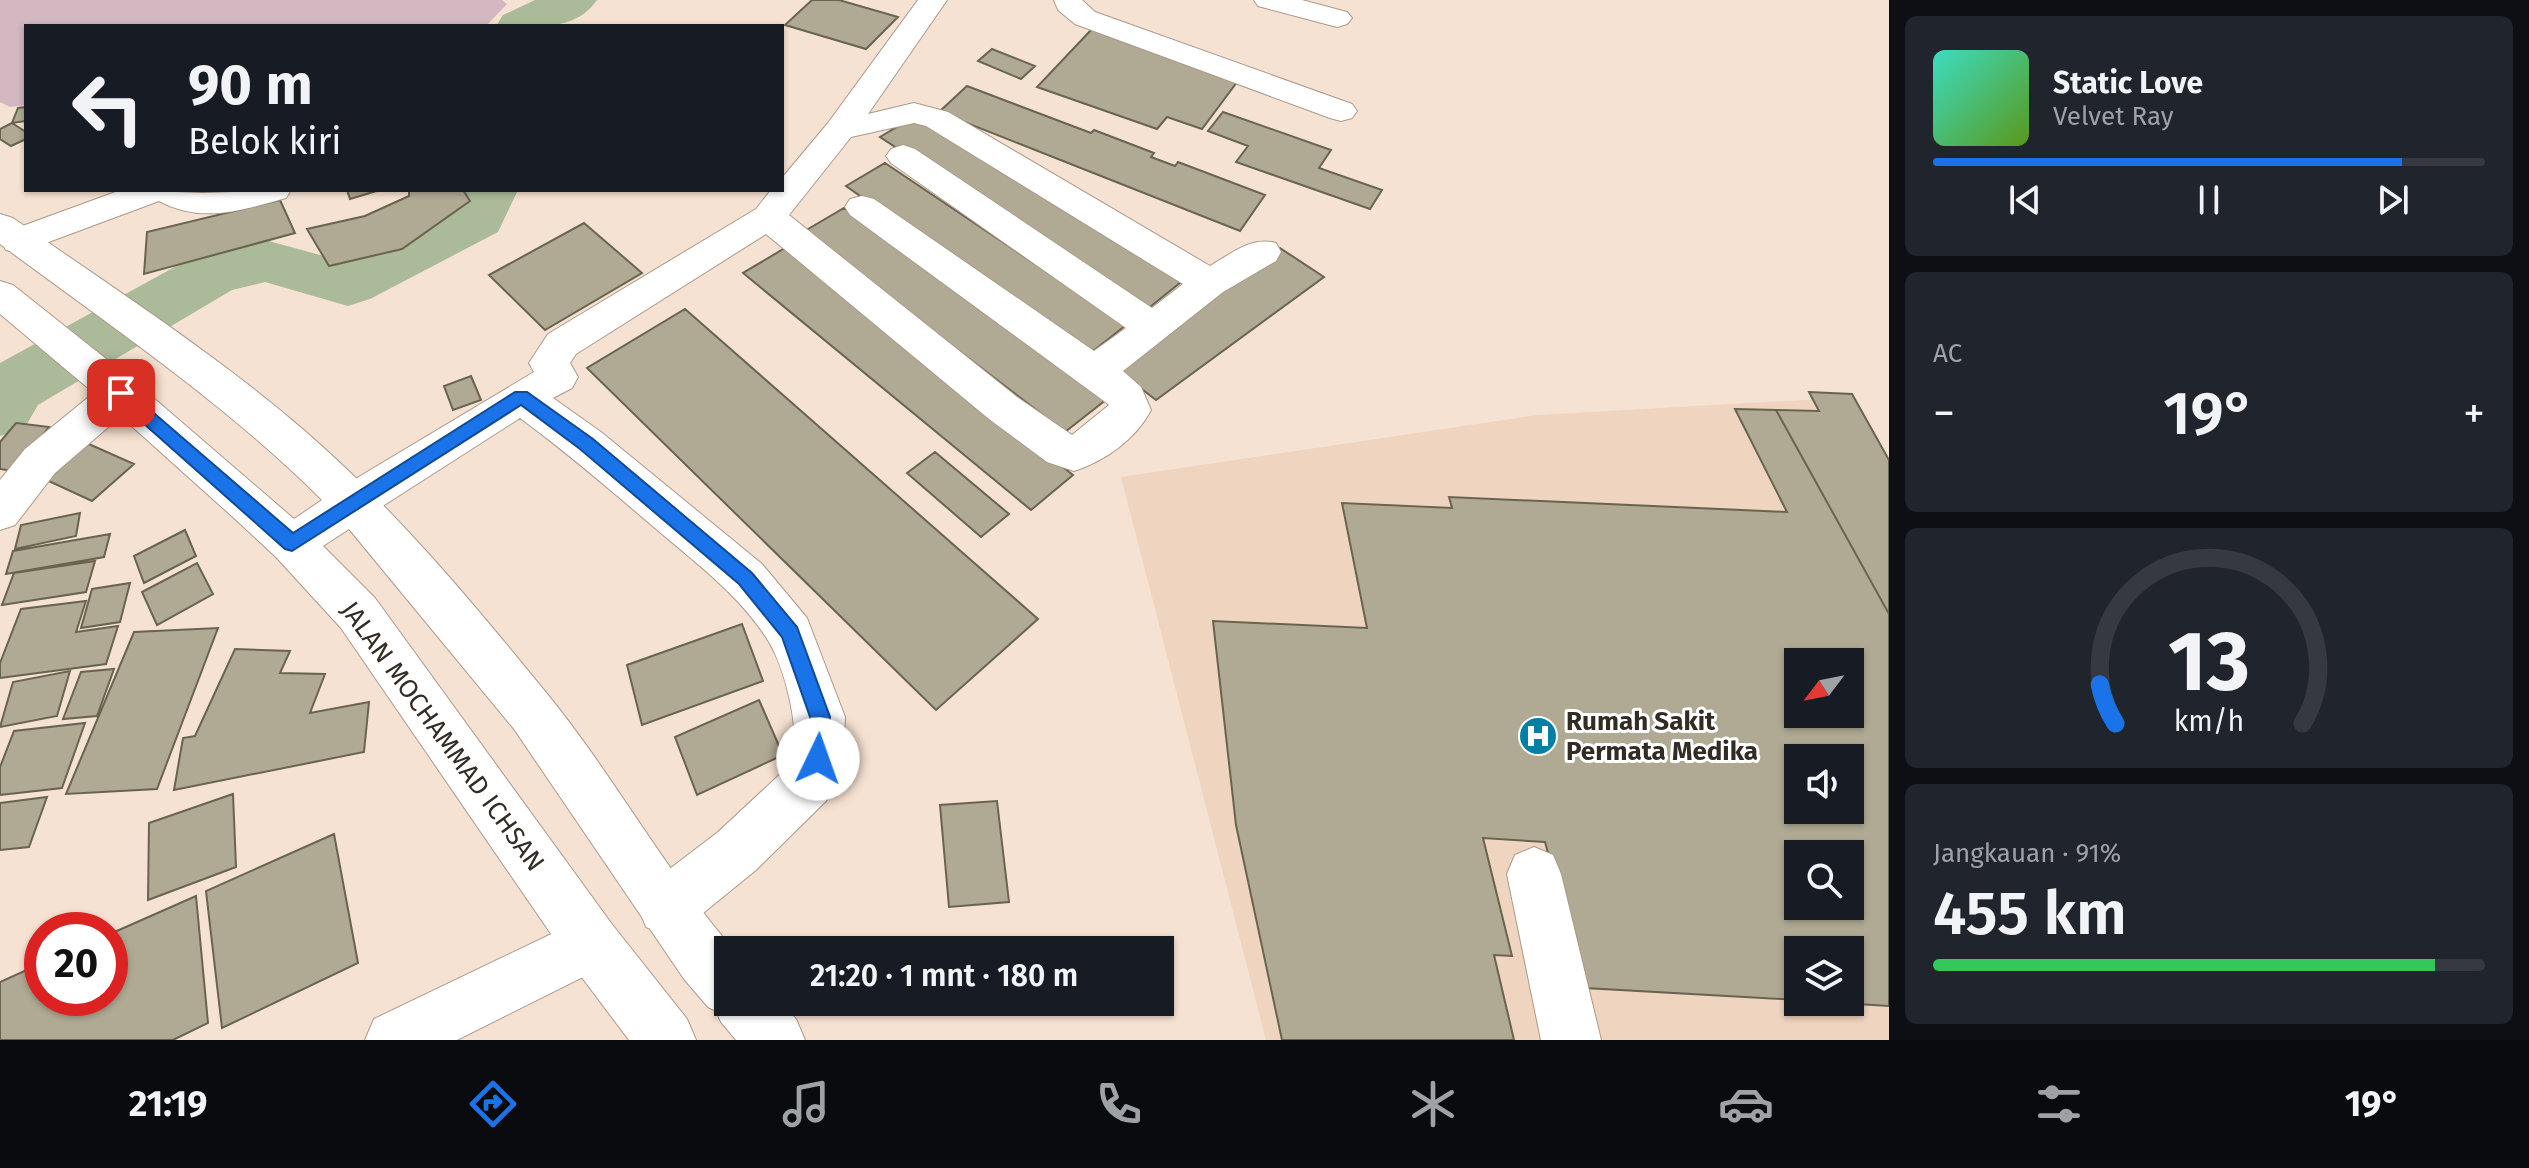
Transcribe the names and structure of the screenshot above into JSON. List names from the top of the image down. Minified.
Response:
{"streets":{"main road":["JALAN MOCHAMMAD ICHSAN"]},"places":{"hospital":["Rumah Sakit Permata Medika"]},"north":"bottom left","page":{"turn":["90 m","Belok kiri"],"song":["Static Love","Velvet Ray"],"tile":["AC",["Jangkauan · 91%","455 km"]],"heat":["−","19°","+"],"limit":"20","trip":"21:20 · 1 mnt · 180 m","tabs":["21:19","19°"],"gauge":["13","km/h"]}}
